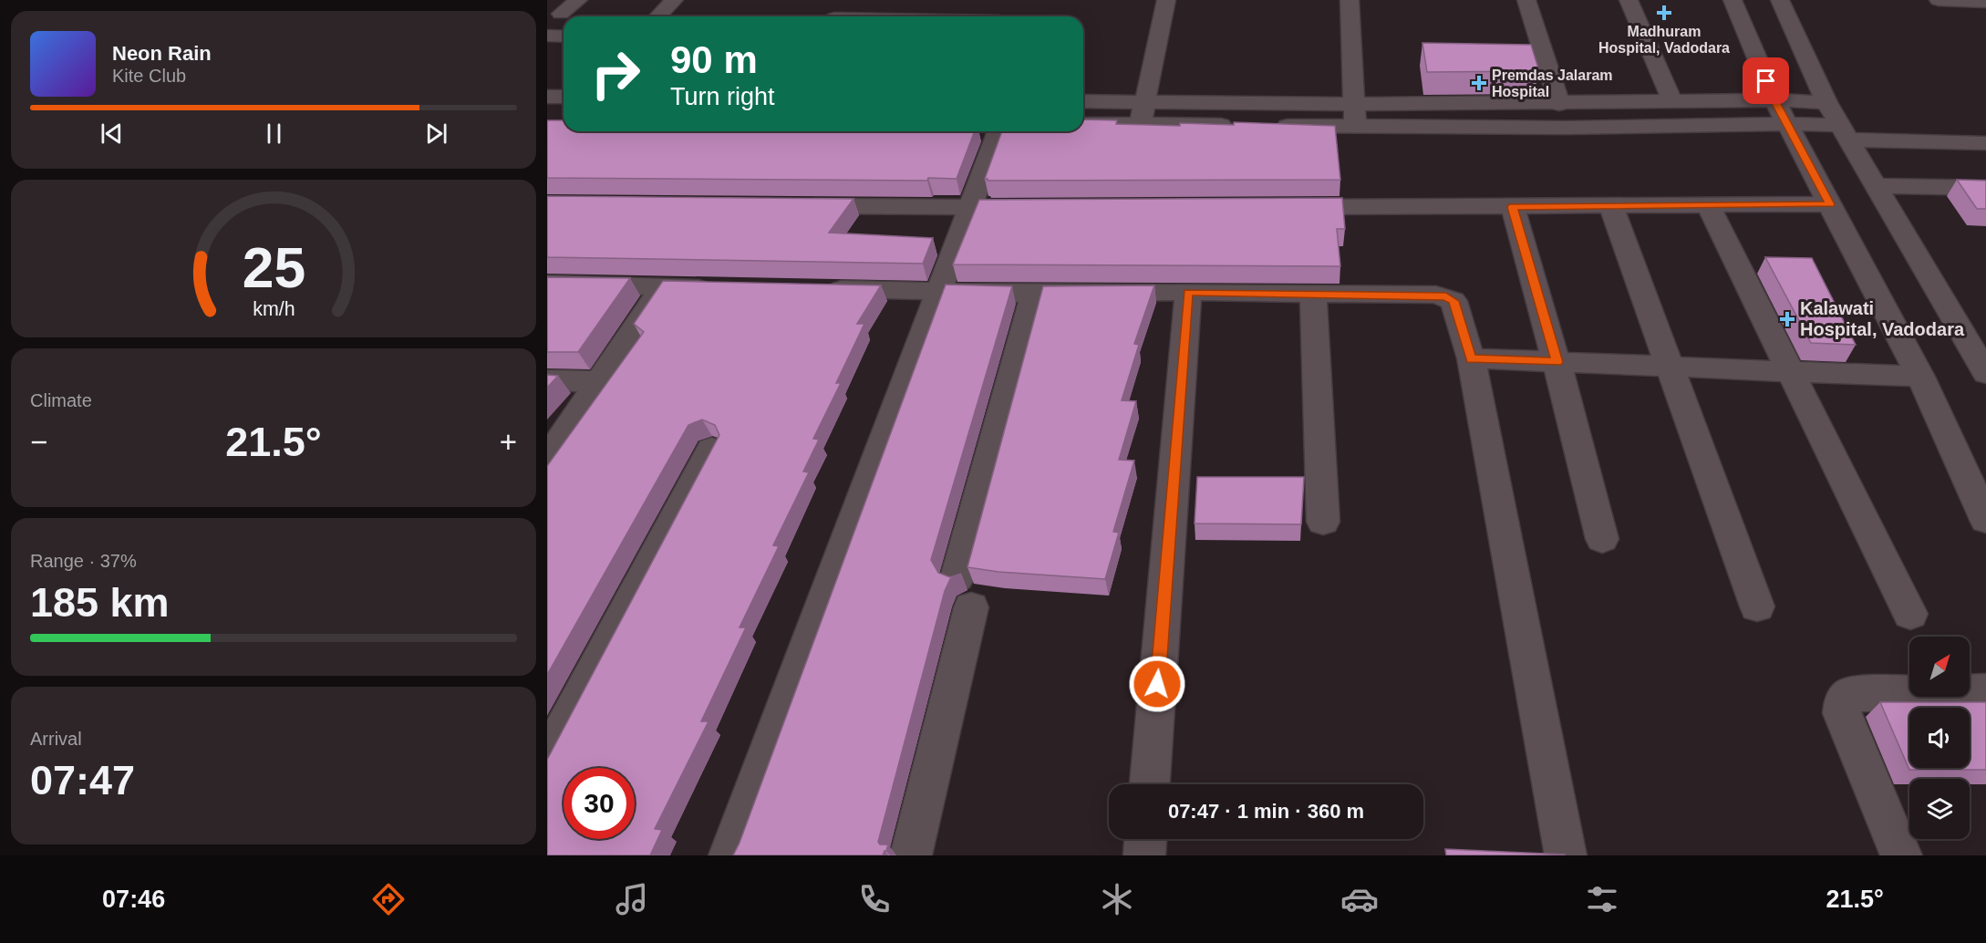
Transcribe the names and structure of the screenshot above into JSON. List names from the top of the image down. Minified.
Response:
{"places":{"health":["Madhuram Hospital, Vadodara","Premdas Jalaram Hospital","Kalawati Hospital, Vadodara"]},"north":"top right","page":{"turn":["90 m","Turn right"],"song":["Neon Rain","Kite Club"],"tile":["Climate",["Range · 37%","185 km"],["Arrival","07:47"]],"heat":["−","21.5°","+"],"limit":"30","trip":"07:47 · 1 min · 360 m","tabs":["07:46","21.5°"],"gauge":["25","km/h"]}}
